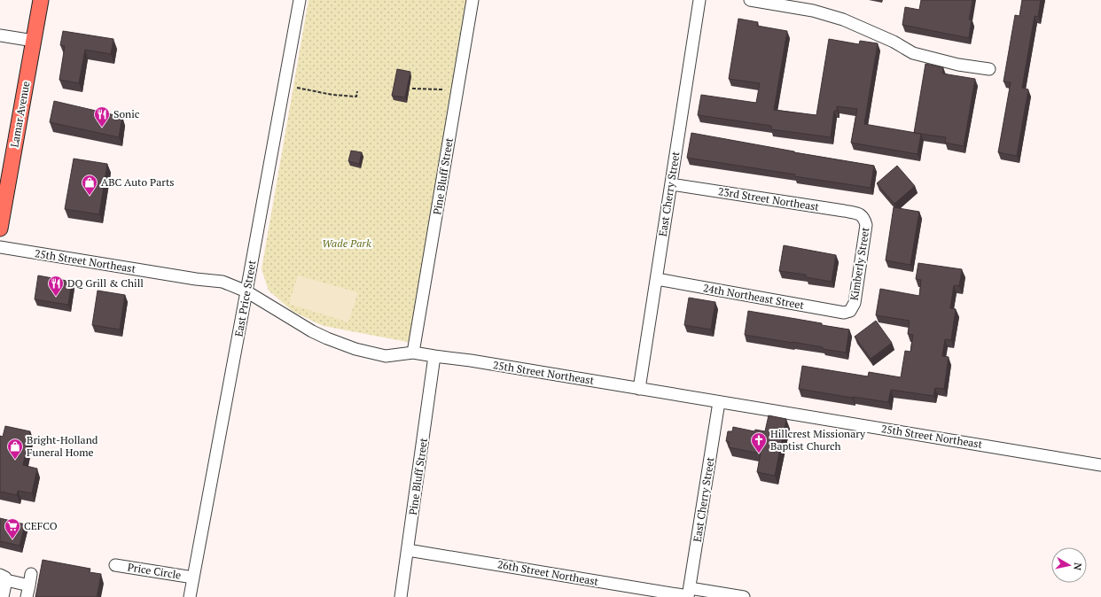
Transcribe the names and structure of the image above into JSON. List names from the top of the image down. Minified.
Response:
{"streets":{"main road":["Lamar Avenue"],"street":["Pine Bluff Street","East Cherry Street","23rd Street Northeast","25th Street Northeast","Kimberly Street","24th Northeast Street","East Price Street","Price Circle","26th Street Northeast"]},"crossings":[["Pine Bluff Street","25th Street Northeast"],["Pine Bluff Street","26th Street Northeast"],["East Cherry Street","23rd Street Northeast"],["East Cherry Street","25th Street Northeast"],["East Cherry Street","24th Northeast Street"],["East Cherry Street","26th Street Northeast"],["23rd Street Northeast","Kimberly Street"],["25th Street Northeast","East Price Street"],["Kimberly Street","24th Northeast Street"],["East Price Street","Price Circle"]],"parks":["Wade Park"],"places":{"restaurant":["Sonic","DQ Grill & Chill"],"shop":["ABC Auto Parts","Bright-Holland Funeral Home"],"church":["Hillcrest Missionary Baptist Church"],"supermarket":["CEFCO"]},"north":"right"}
